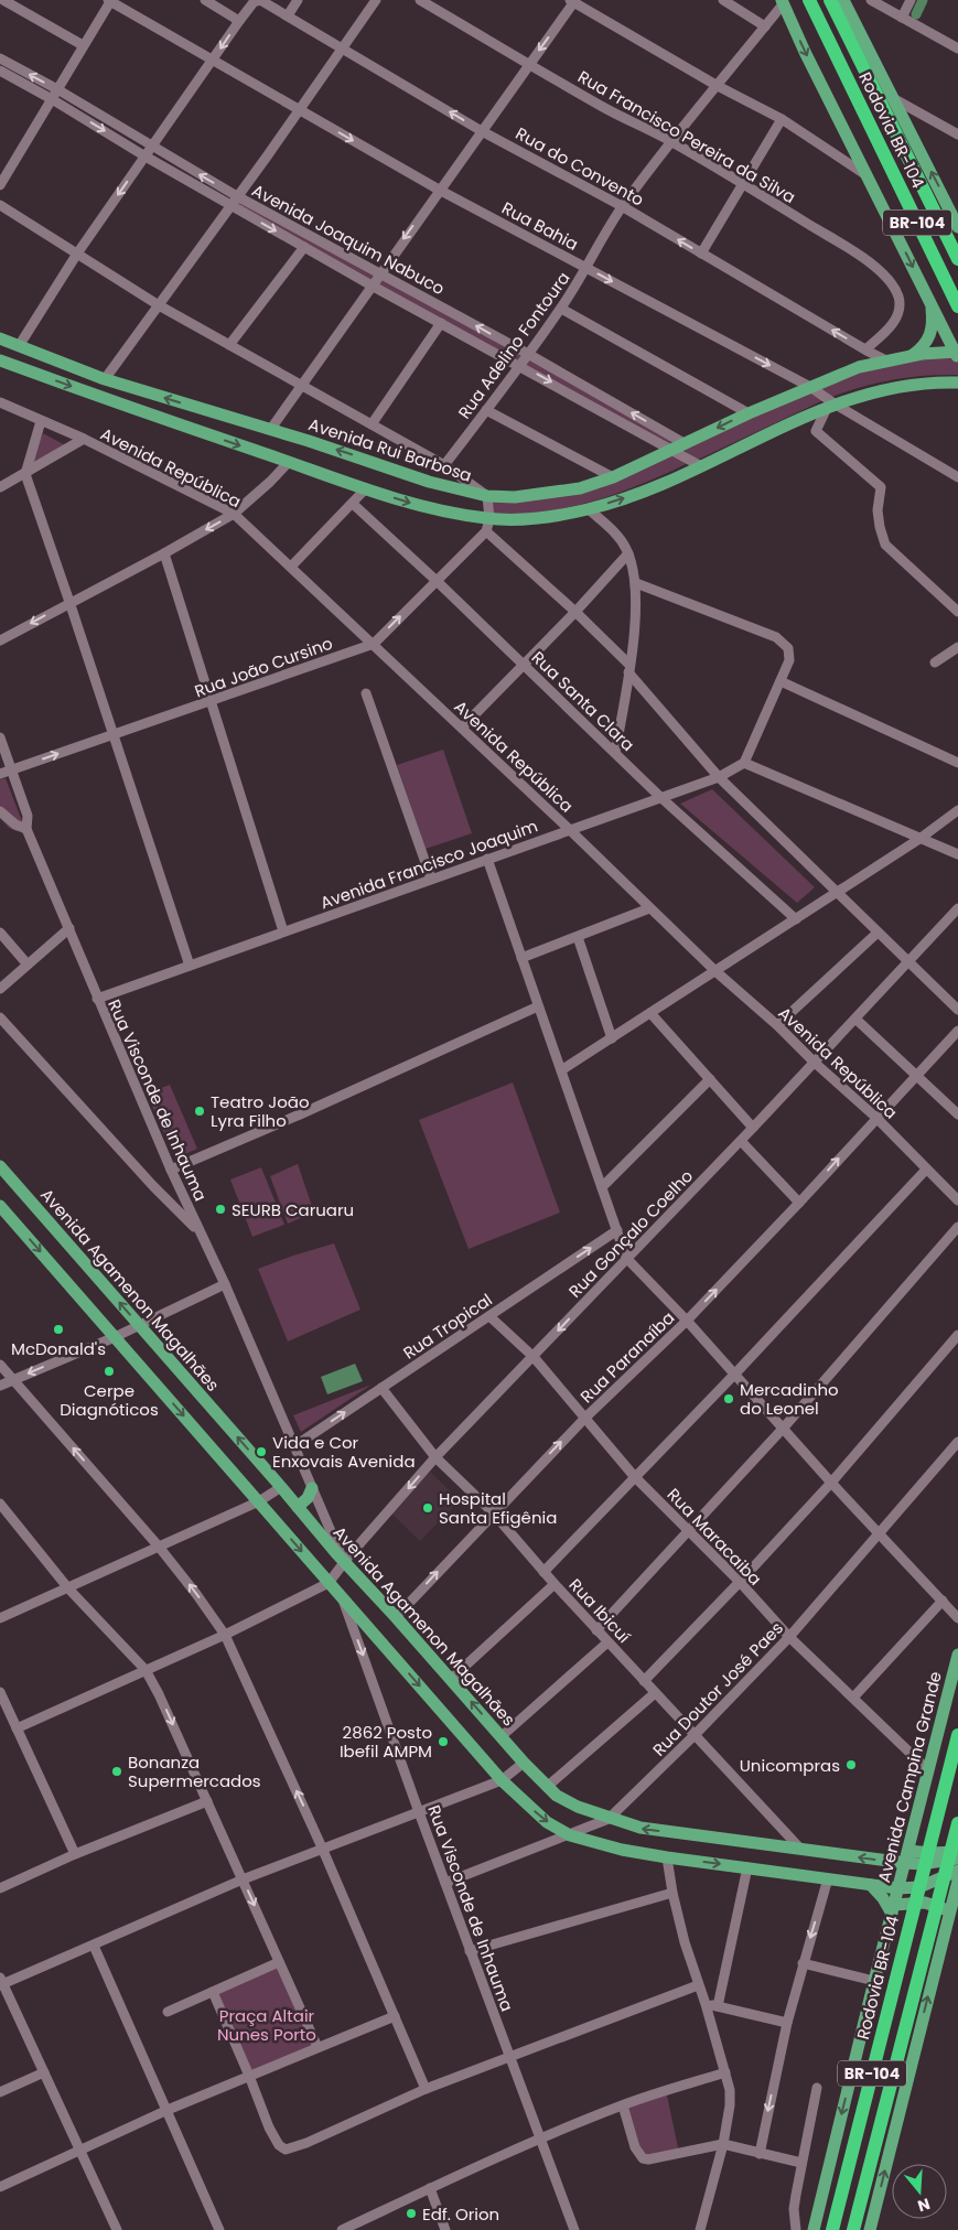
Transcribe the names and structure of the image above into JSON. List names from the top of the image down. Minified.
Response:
{"streets":{"highway":["Rodovia BR-104","BR-104"],"main road":["Avenida Rui Barbosa","Avenida Agamenon Magalhães","Avenida Campina Grande"],"street":["Rua Francisco Pereira da Silva","Rua do Convento","Rua Bahia","Avenida Joaquim Nabuco","Rua Adelino Fontoura","Avenida República","Rua João Cursino","Rua Santa Clara","Avenida Francisco Joaquim","Rua Visconde de Inhauma","Rua Gonçalo Coelho","Rua Tropical","Rua Paranaíba","Rua Maracaiba","Rua Ibicuí","Rua Doutor José Paes"]},"crossings":[["Rua Francisco Pereira da Silva","Rua do Convento"],["Rua Francisco Pereira da Silva","Rua Adelino Fontoura"],["Rua do Convento","Rua Adelino Fontoura"],["Rua do Convento","Avenida Rui Barbosa"],["Rua Bahia","Rua Adelino Fontoura"],["Rua Bahia","Avenida Rui Barbosa"],["Avenida Joaquim Nabuco","Rua Adelino Fontoura"],["Avenida Joaquim Nabuco","Avenida Rui Barbosa"],["Avenida República","Rua João Cursino"],["Avenida República","Avenida Francisco Joaquim"],["Avenida República","Rua Gonçalo Coelho"],["Avenida República","Rua Paranaíba"],["Rua João Cursino","Rua Santa Clara"],["Rua João Cursino","Rua Visconde de Inhauma"],["Rua Santa Clara","Avenida Francisco Joaquim"],["Avenida Francisco Joaquim","Rua Visconde de Inhauma"],["Rua Visconde de Inhauma","Rua Gonçalo Coelho"],["Rua Visconde de Inhauma","Avenida Agamenon Magalhães"],["Rua Visconde de Inhauma","Rua Tropical"],["Rua Visconde de Inhauma","Rua Doutor José Paes"],["Rua Gonçalo Coelho","Avenida Agamenon Magalhães"],["Rua Gonçalo Coelho","Rua Maracaiba"],["Rua Gonçalo Coelho","Rua Ibicuí"],["Avenida Agamenon Magalhães","Rua Paranaíba"],["Avenida Agamenon Magalhães","Rua Ibicuí"],["Avenida Agamenon Magalhães","Rua Doutor José Paes"],["Avenida Agamenon Magalhães","Avenida Campina Grande"],["Rua Tropical","Rua Maracaiba"],["Rua Tropical","Rua Ibicuí"],["Rua Paranaíba","Rua Maracaiba"],["Rua Paranaíba","Rua Ibicuí"],["Rua Maracaiba","Rua Doutor José Paes"],["Rua Maracaiba","Avenida Campina Grande"],["Rua Ibicuí","Rua Doutor José Paes"]],"one_way":["Rua do Convento","Rua Tropical"],"parks":["Praça Altair Nunes Porto"],"places":["Teatro João Lyra Filho","SEURB Caruaru","McDonald's","Cerpe Diagnóticos","Mercadinho do Leonel","Vida e Cor Enxovais Avenida","Hospital Santa Efigênia","2862 Posto Ibefil AMPM","Unicompras","Bonanza Supermercados","Edf. Orion"],"north":"bottom"}
